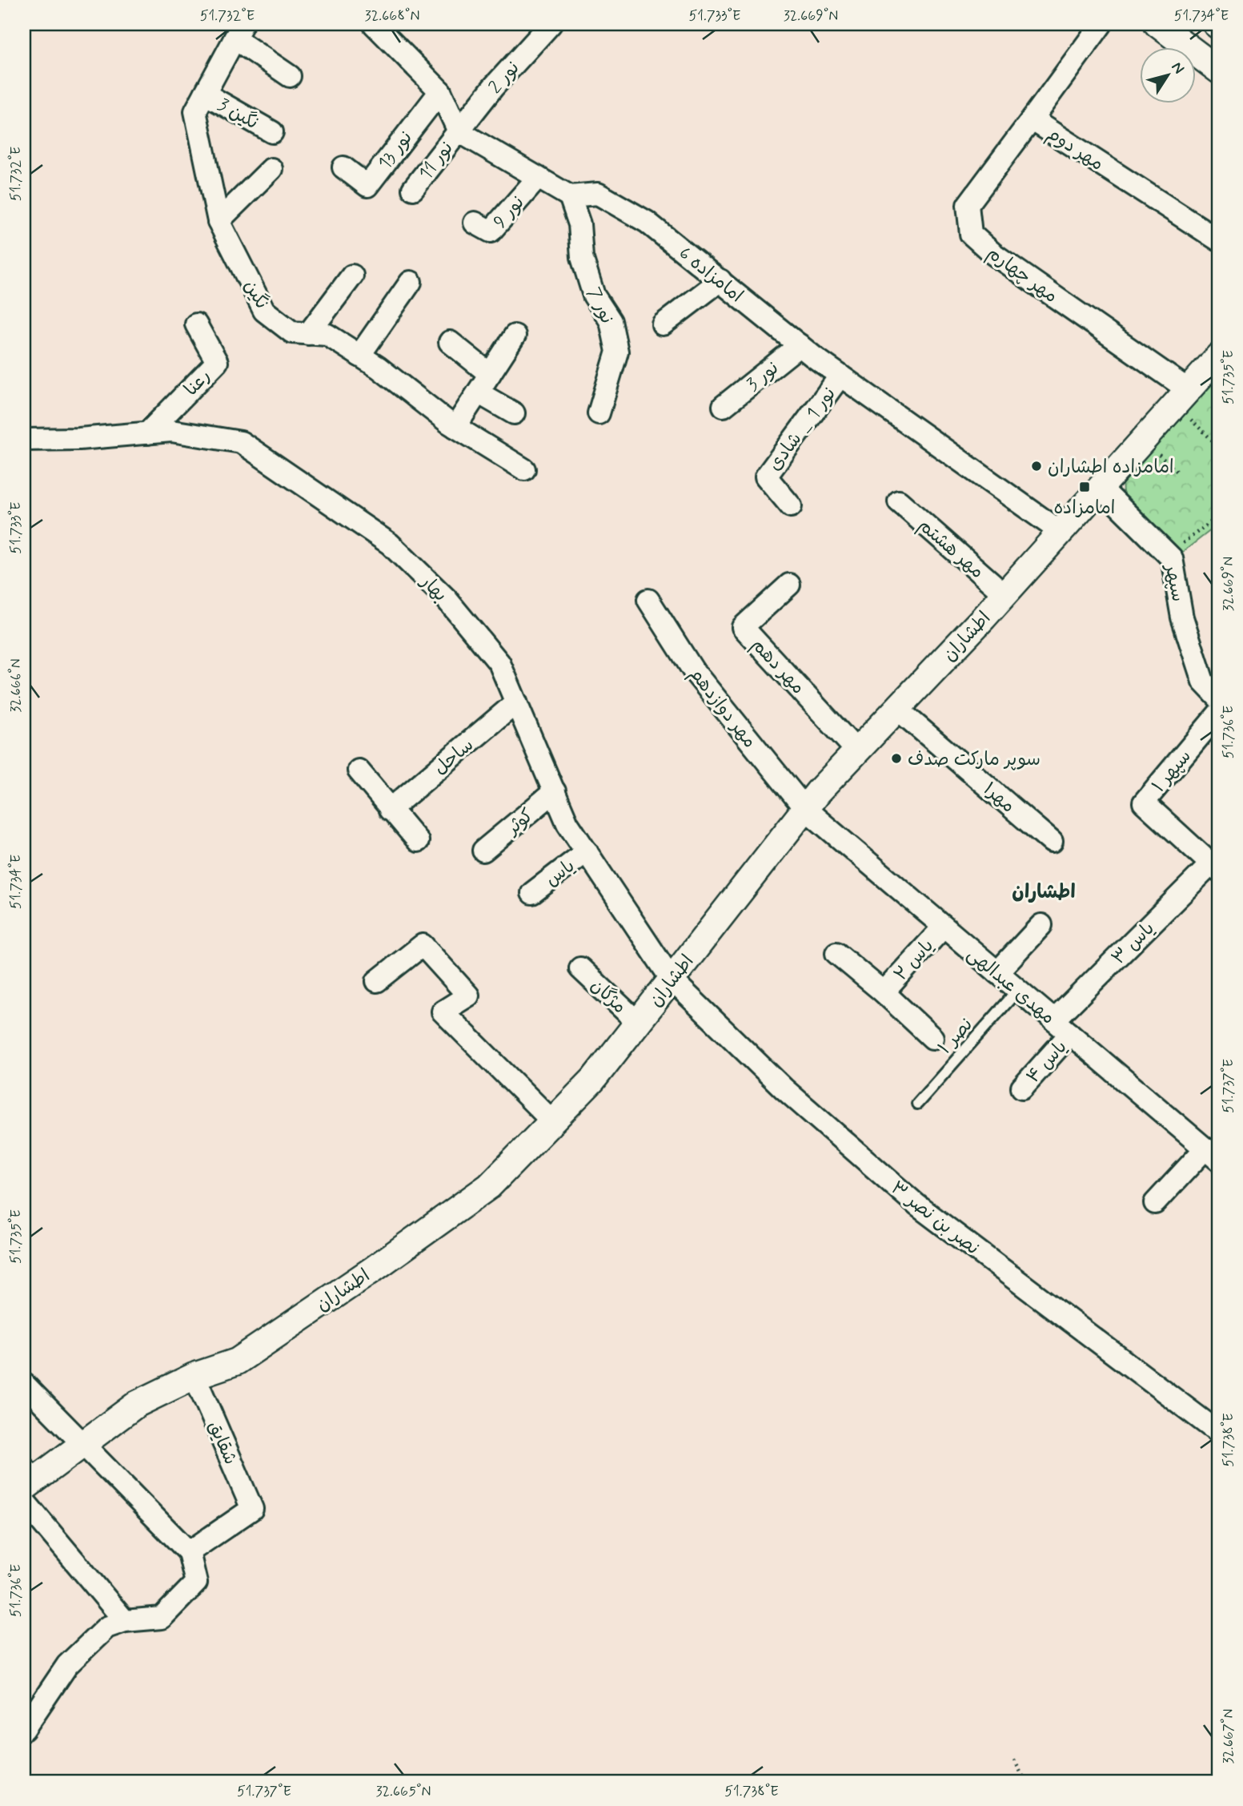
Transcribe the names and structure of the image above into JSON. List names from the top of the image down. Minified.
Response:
{"streets":{"street":["نور 2","نگین 3","مهر دوم","نور 13","نور 11","نور 9","امامزاده 6","مهر چهارم","نگین","نور 7","نور 3","رعنا","نور 1 _ شادی","مهر هشتم","سپهر","بهار","اطشاران","مهر دهم","مهر دوازدهم","ساحل","سپهر ۱","مهر۱","کوثر","یاس","یاس ۳","یاس ۲","مهدی عبدالهی","مژگان","یاس ۴","نصر بن نصر ۳","شقایق"],"lane":["نصر ۱"]},"crossings":[["نور 2","نور 11"],["نگین 3","نگین"],["مهر دوم","مهر چهارم"],["امامزاده 6","نور 7"],["امامزاده 6","نور 3"],["امامزاده 6","نور 1 _ شادی"],["امامزاده 6","اطشاران"],["مهر چهارم","اطشاران"],["رعنا","بهار"],["مهر هشتم","اطشاران"],["سپهر","اطشاران"],["بهار","اطشاران"],["بهار","ساحل"],["بهار","کوثر"],["بهار","یاس"],["بهار","نصر بن نصر ۳"],["اطشاران","مهر دهم"],["اطشاران","مهر دوازدهم"],["اطشاران","مهر۱"],["اطشاران","مهدی عبدالهی"],["اطشاران","مژگان"],["اطشاران","نصر بن نصر ۳"],["اطشاران","شقایق"],["مهر دوازدهم","مهدی عبدالهی"],["سپهر ۱","یاس ۳"],["یاس ۳","مهدی عبدالهی"],["یاس ۲","مهدی عبدالهی"],["مهدی عبدالهی","نصر ۱"],["مهدی عبدالهی","یاس ۴"]],"districts":["اطشاران"],"places":{"other":["امامزاده اطشاران","سوپر مارکت صدف"],"transit":["امامزاده"]},"north":"top right","coordinates":["51.732°E","32.668°N","51.733°E","32.669°N","51.734°E","51.735°E","32.666°N","51.736°E","51.737°E","51.738°E","32.667°N","32.665°N"]}
